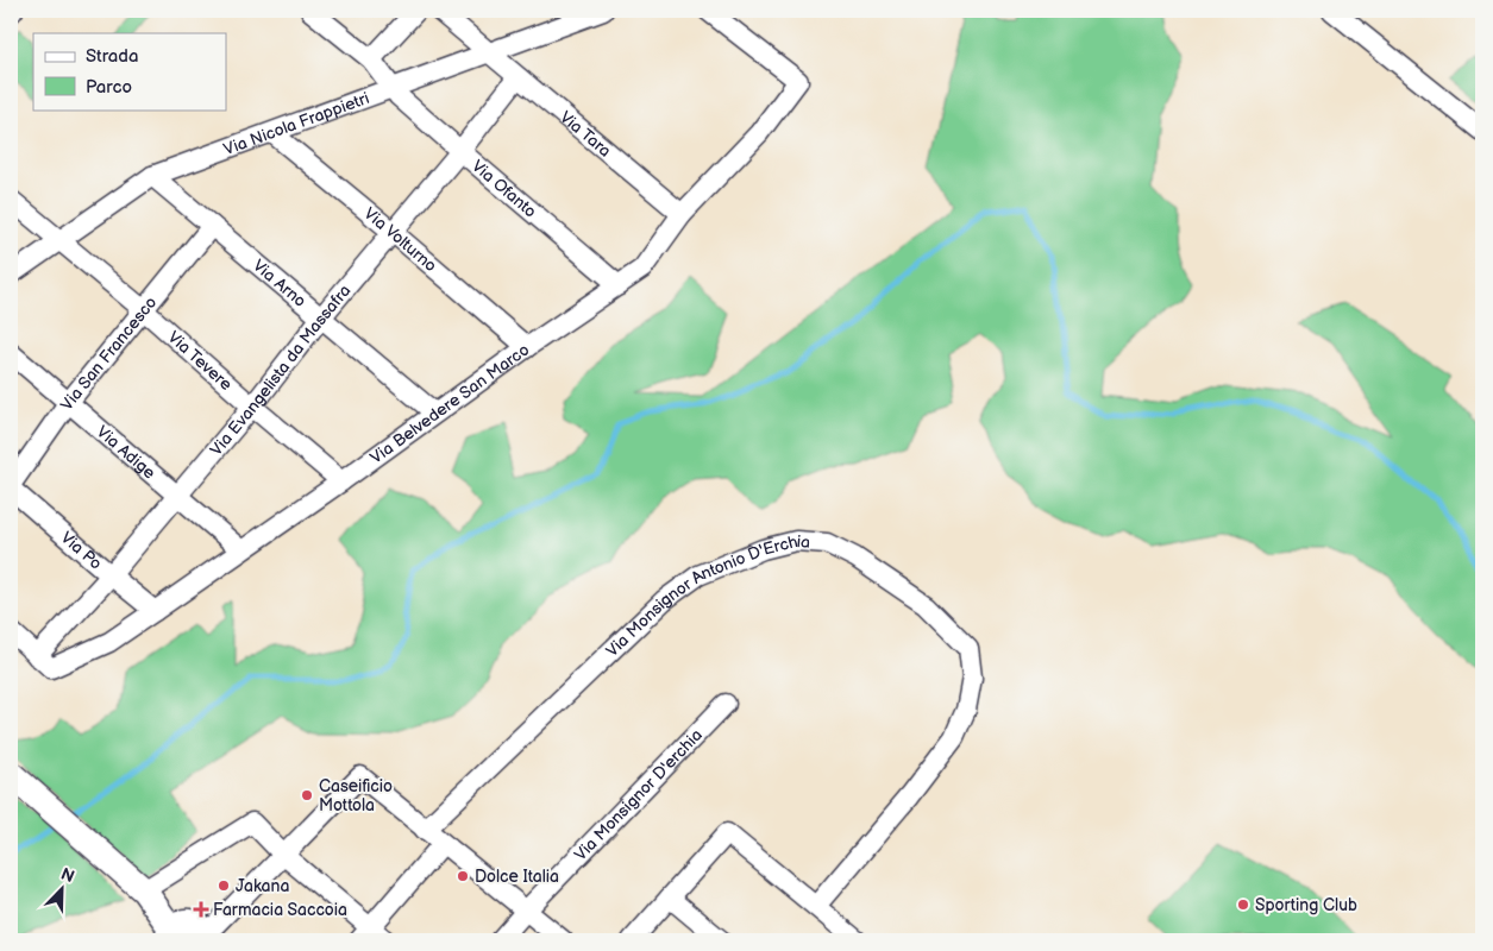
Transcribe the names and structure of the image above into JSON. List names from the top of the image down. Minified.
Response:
{"streets":{"street":["Via Nicola Frappietri","Via Tara","Via Ofanto","Via Volturno","Via Arno","Via San Francesco","Via Tevere","Via Evangelista da Massafra","Via Belvedere San Marco","Via Adige","Via Po","Via Monsignor Antonio D'Erchia","Via Monsignor D'erchia"]},"crossings":[["Via Nicola Frappietri","Via Tara"],["Via Nicola Frappietri","Via Ofanto"],["Via Nicola Frappietri","Via Volturno"],["Via Nicola Frappietri","Via Arno"],["Via Nicola Frappietri","Via Tevere"],["Via Tara","Via Evangelista da Massafra"],["Via Tara","Via Belvedere San Marco"],["Via Ofanto","Via Evangelista da Massafra"],["Via Ofanto","Via Belvedere San Marco"],["Via Volturno","Via Evangelista da Massafra"],["Via Volturno","Via Belvedere San Marco"],["Via Arno","Via San Francesco"],["Via Arno","Via Evangelista da Massafra"],["Via Arno","Via Belvedere San Marco"],["Via San Francesco","Via Tevere"],["Via San Francesco","Via Adige"],["Via San Francesco","Via Po"],["Via Tevere","Via Evangelista da Massafra"],["Via Tevere","Via Belvedere San Marco"],["Via Evangelista da Massafra","Via Belvedere San Marco"],["Via Evangelista da Massafra","Via Adige"],["Via Evangelista da Massafra","Via Po"],["Via Belvedere San Marco","Via Adige"],["Via Belvedere San Marco","Via Po"]],"places":{"other":["Caseificio Mottola","Dolce Italia","Jakana","Sporting Club"],"health":["Farmacia Saccoia"]},"legend":["Strada","Parco"],"north":"top right"}
